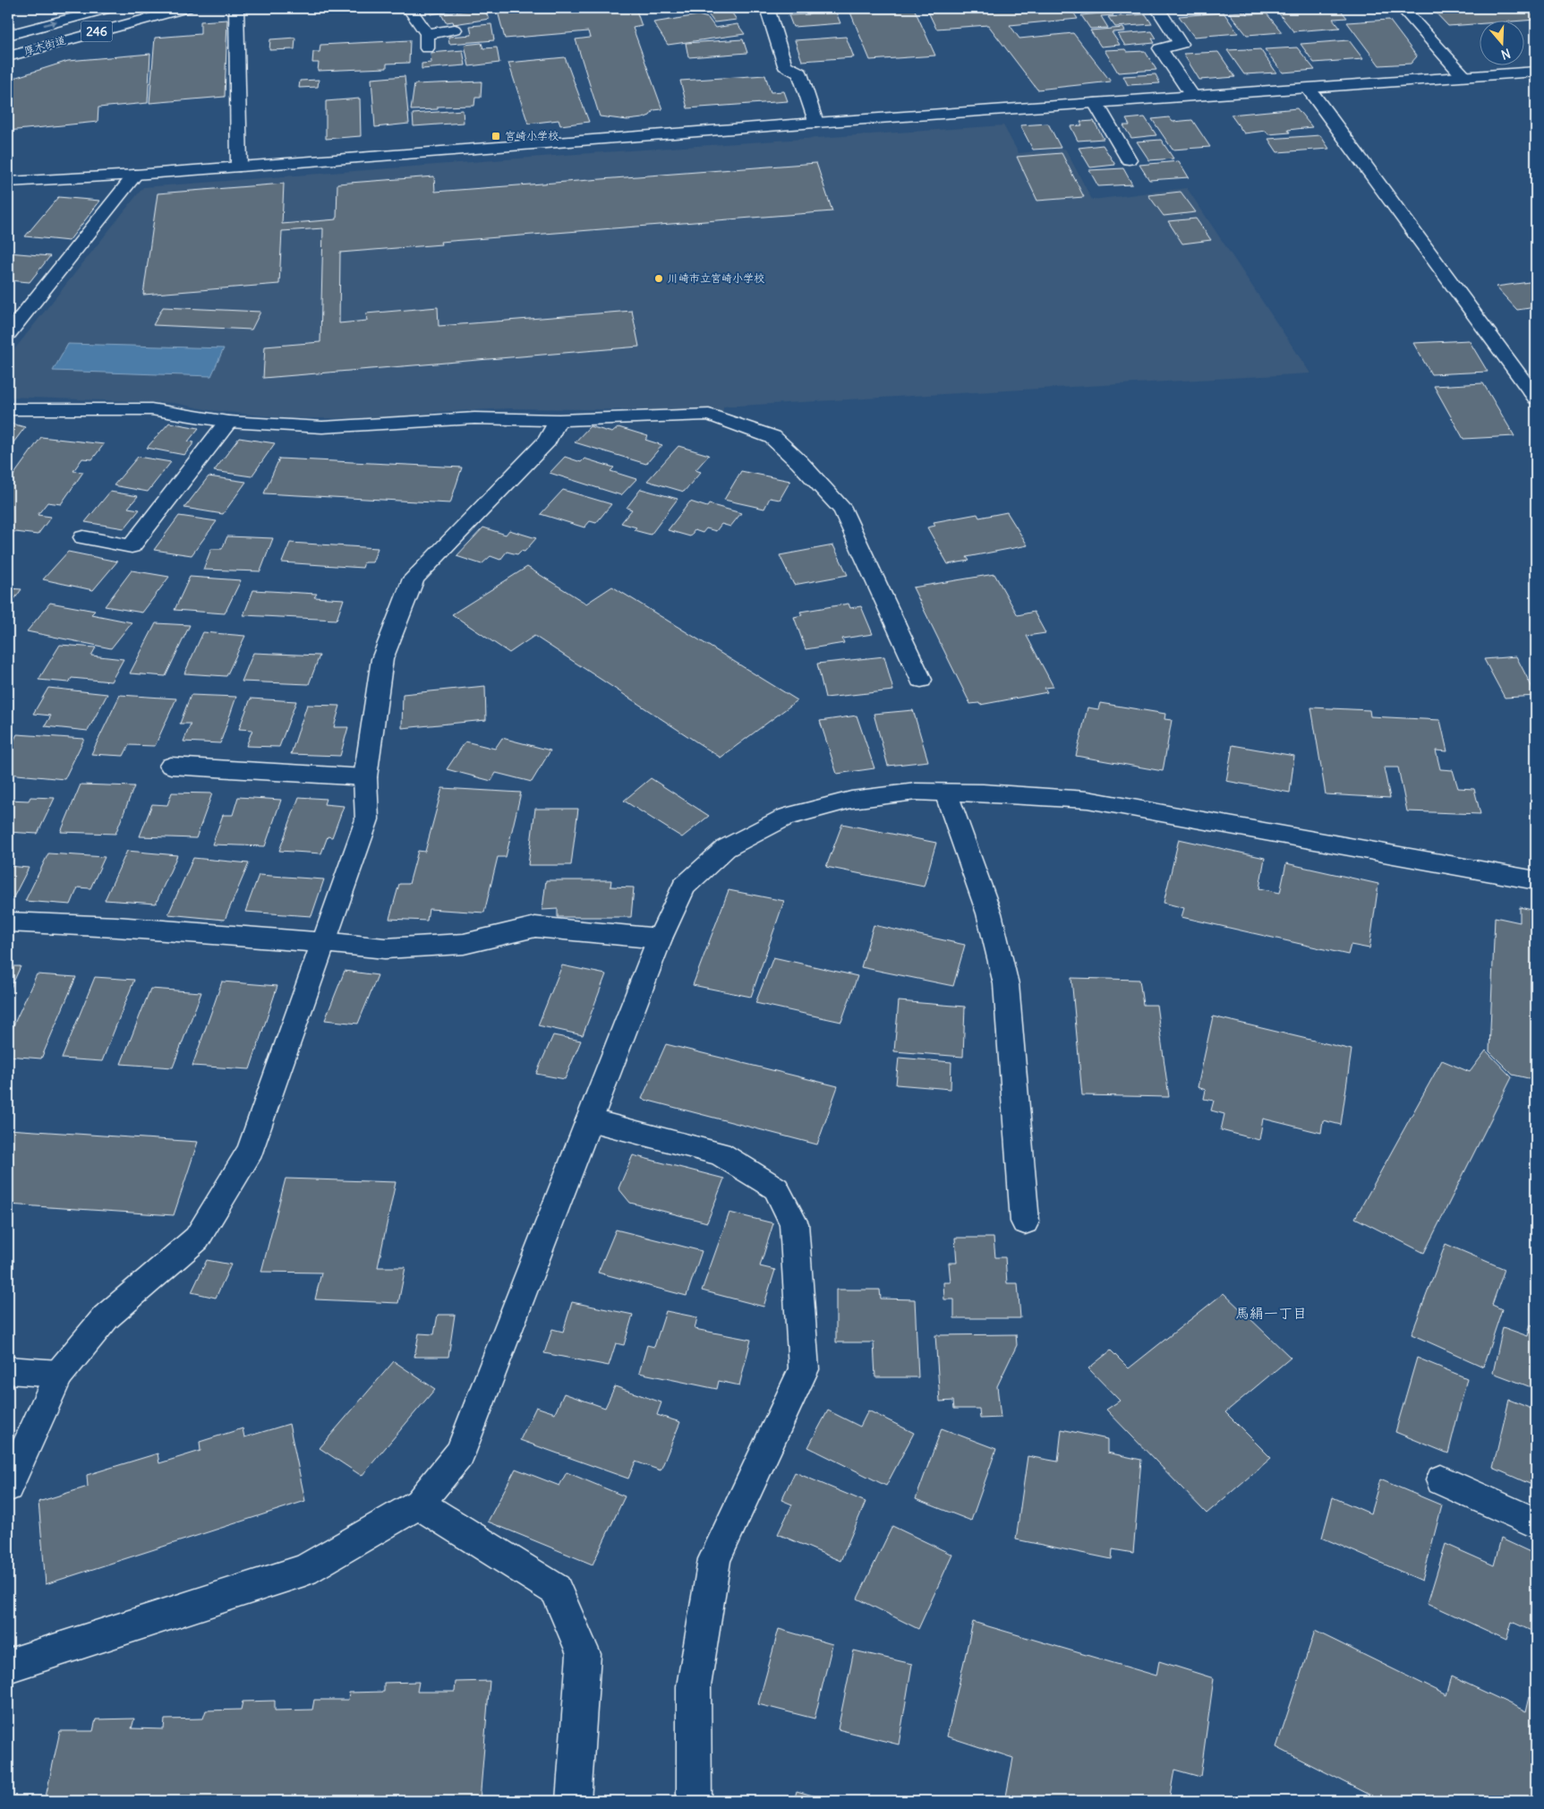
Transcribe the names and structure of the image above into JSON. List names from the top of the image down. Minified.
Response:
{"streets":{"main road":["246","厚木街道"]},"districts":["馬絹一丁目"],"places":{"transit":["宮崎小学校"],"other":["川崎市立宮崎小学校"]},"north":"bottom"}
